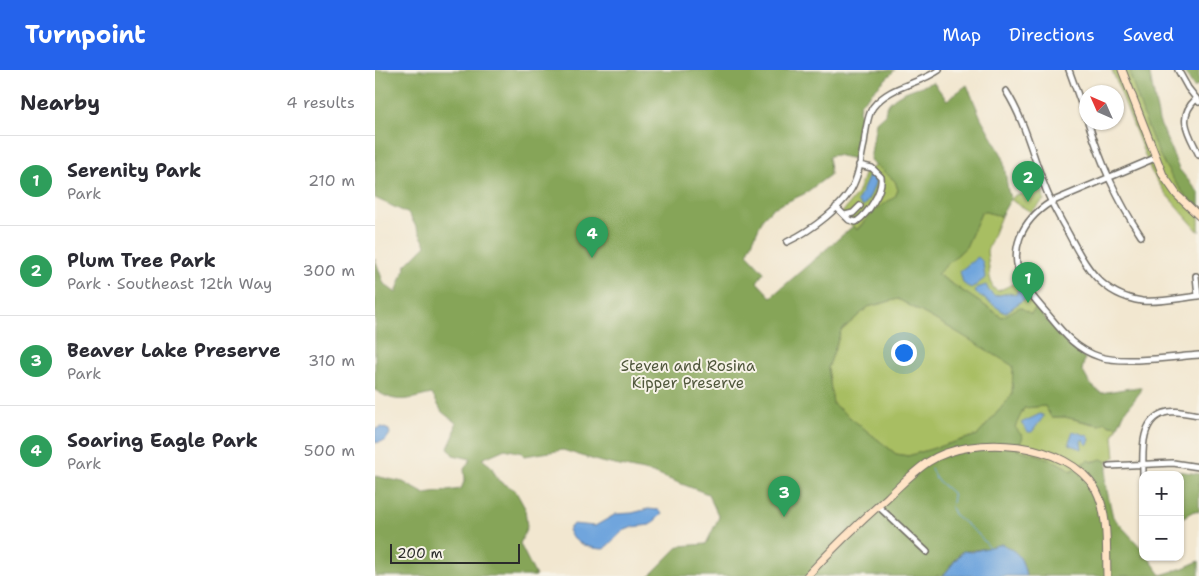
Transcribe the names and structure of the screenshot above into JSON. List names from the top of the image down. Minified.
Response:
{"parks":["Steven and Rosina Kipper Preserve"],"scale_bar":"200 m","north":"top left","page":{"header":"Turnpoint","nav":["Map","Directions","Saved"],"heading":["Nearby","4 results"],"list":[{"mark":"1","name":"Serenity Park","note":"Park","value":"210 m"},{"mark":"2","name":"Plum Tree Park","note":"Park · Southeast 12th Way","value":"300 m"},{"mark":"3","name":"Beaver Lake Preserve","note":"Park","value":"310 m"},{"mark":"4","name":"Soaring Eagle Park","note":"Park","value":"500 m"}],"pins":["2","4","1","3"],"map_buttons":["+","−"],"scale":"200 m"}}
